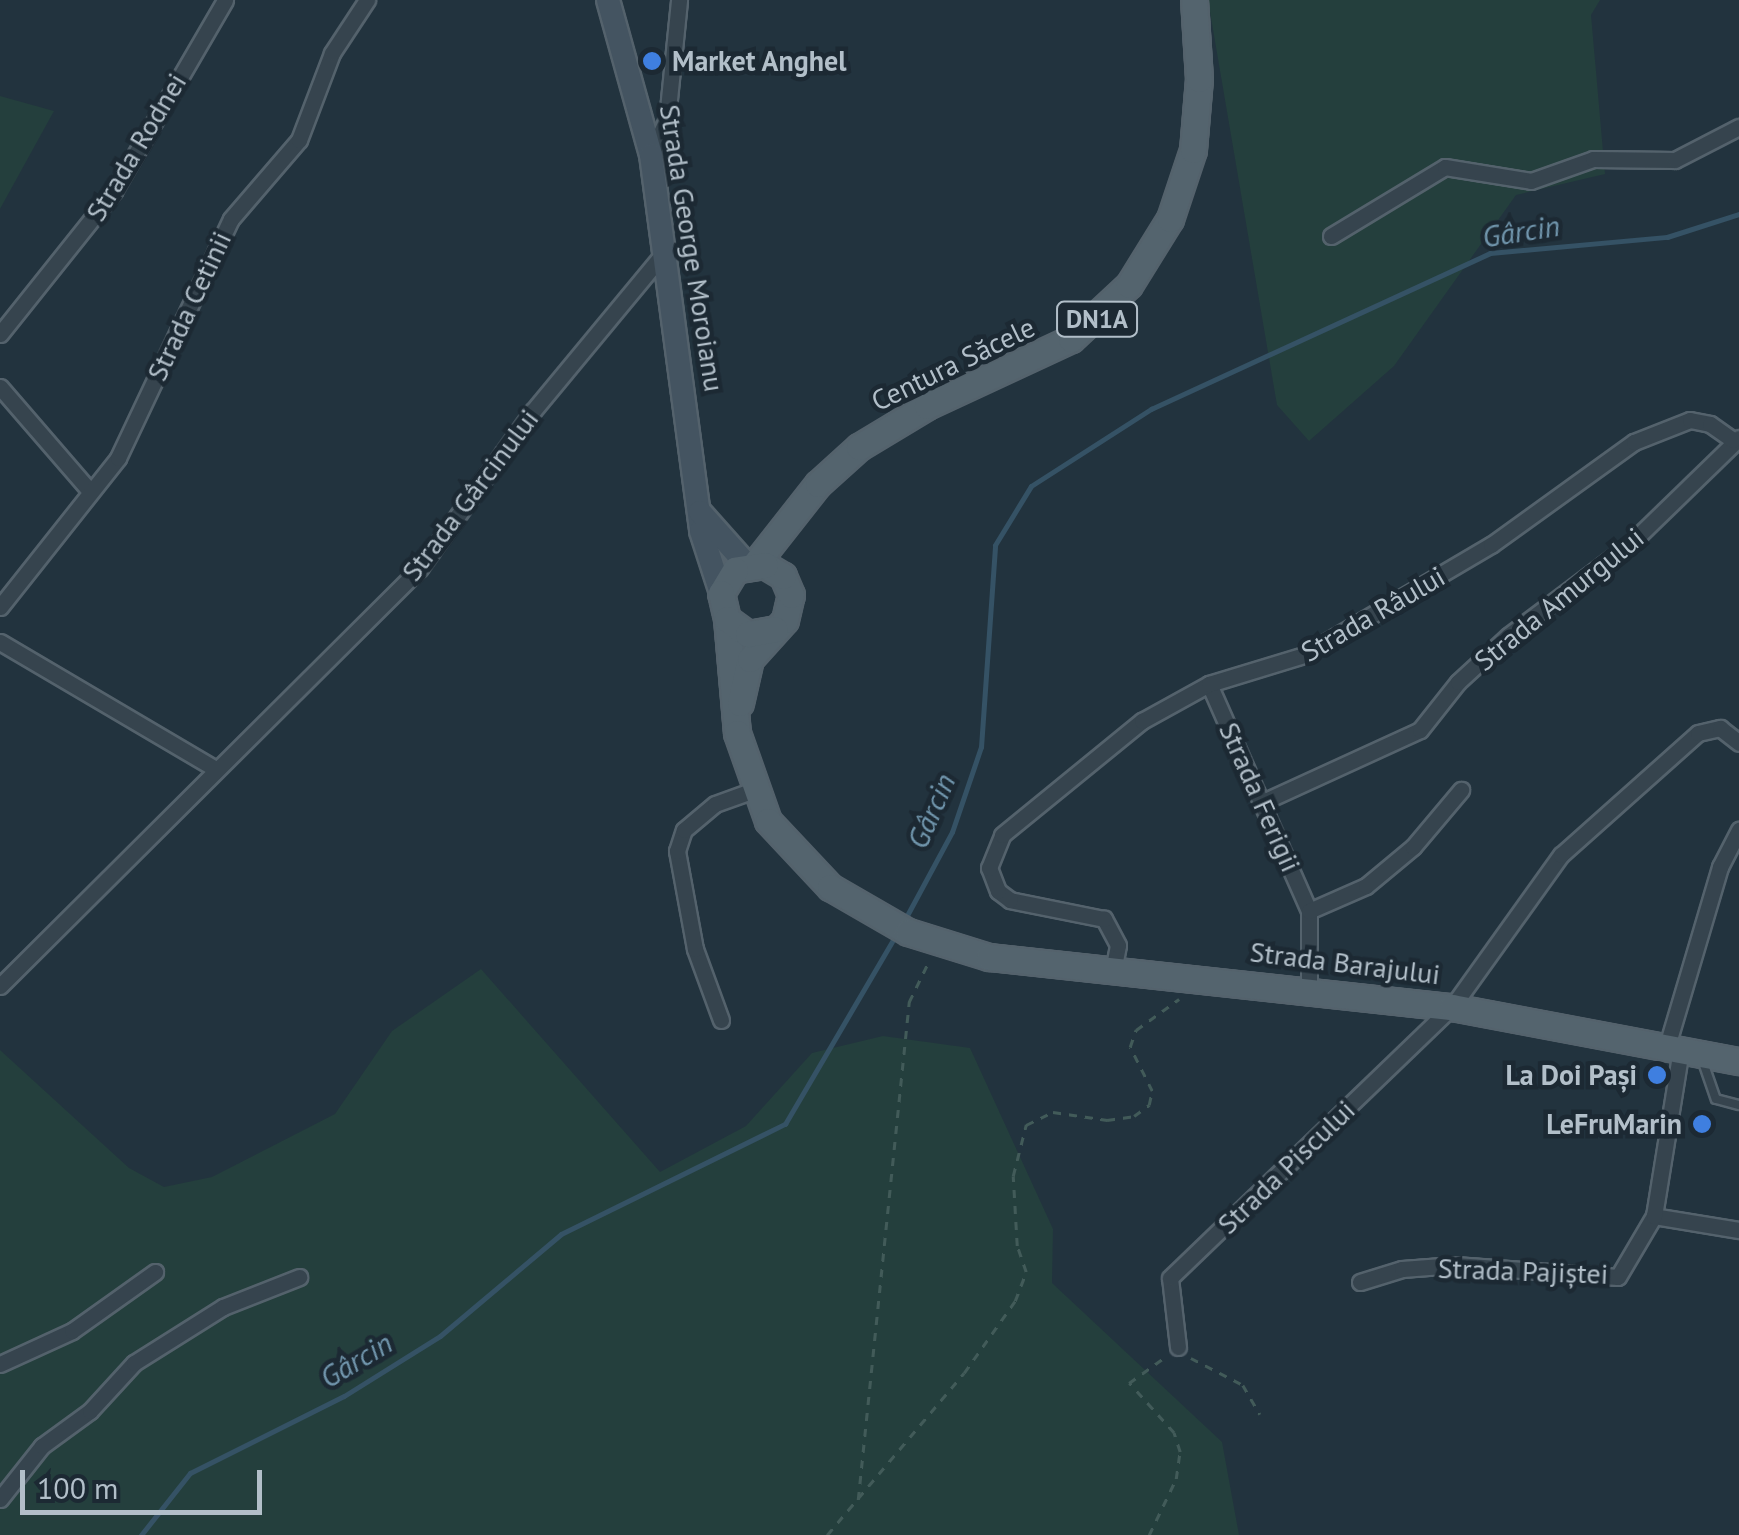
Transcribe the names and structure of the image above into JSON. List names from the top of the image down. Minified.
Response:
{"streets":{"main road":["Strada George Moroianu","DN1A","Centura Săcele","Strada Barajului"],"street":["Strada Rodnei","Strada Cetinii","Strada Gârcinului","Strada Amurgului","Strada Râului","Strada Ferigii","Strada Piscului","Strada Pajiștei"]},"crossings":[["Strada George Moroianu","DN1A"],["Strada George Moroianu","Centura Săcele"],["Strada George Moroianu","Strada Gârcinului"],["DN1A","Centura Săcele"],["Strada Amurgului","Strada Râului"],["Strada Amurgului","Strada Ferigii"],["Strada Râului","Strada Ferigii"],["Strada Râului","Strada Barajului"],["Strada Ferigii","Strada Barajului"],["Strada Barajului","Strada Piscului"],["Strada Barajului","Strada Pajiștei"]],"water":["Gârcin"],"places":["Market Anghel","La Doi Pași","LeFruMarin"],"scale_bar":"100 m"}
